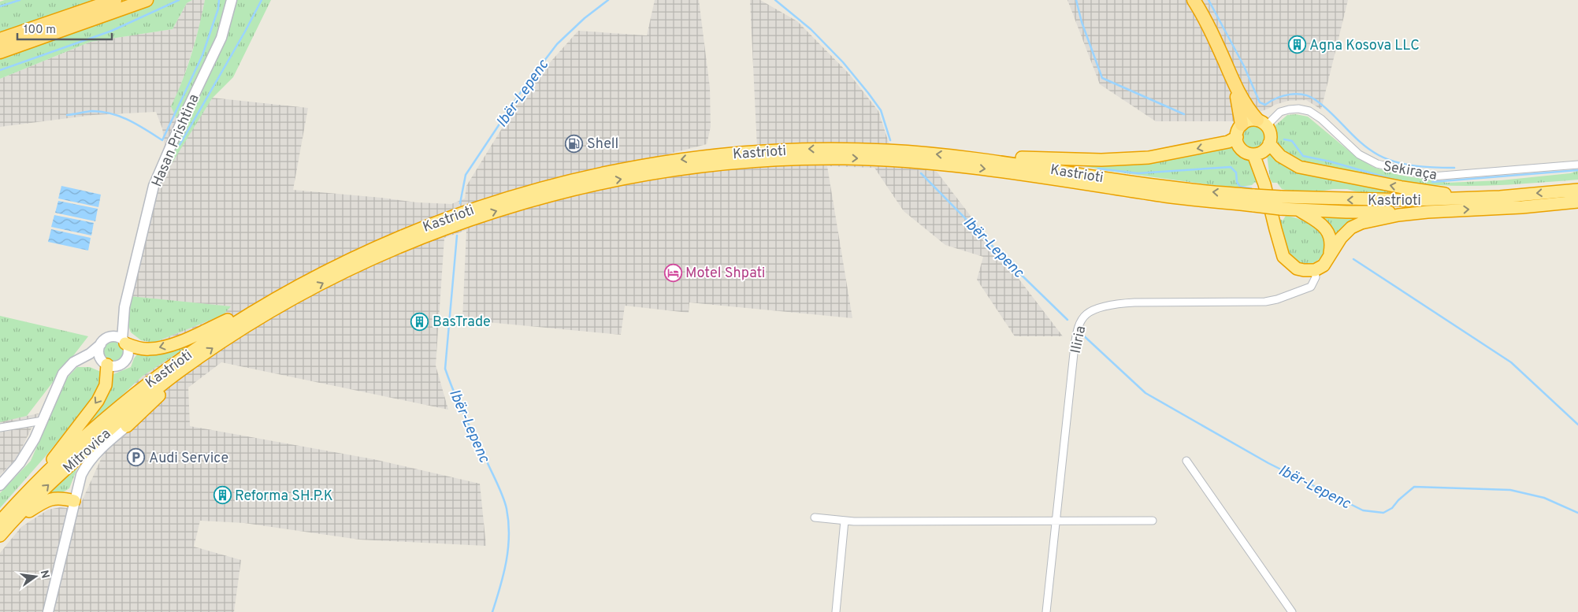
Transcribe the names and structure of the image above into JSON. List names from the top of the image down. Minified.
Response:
{"streets":{"highway":["Kastrioti","Mitrovica"],"main road":["Hasan Prishtina"],"street":["Sekiraça","Iliria"]},"crossings":[["Kastrioti","Mitrovica"]],"water":["Ibër-Lepenc"],"places":{"building":["Agna Kosova LLC","BasTrade","Reforma SH.P.K"],"fuel station":["Shell"],"hotel":["Motel Shpati"],"parking":["Audi Service"]},"scale_bar":"100 m","north":"right"}
